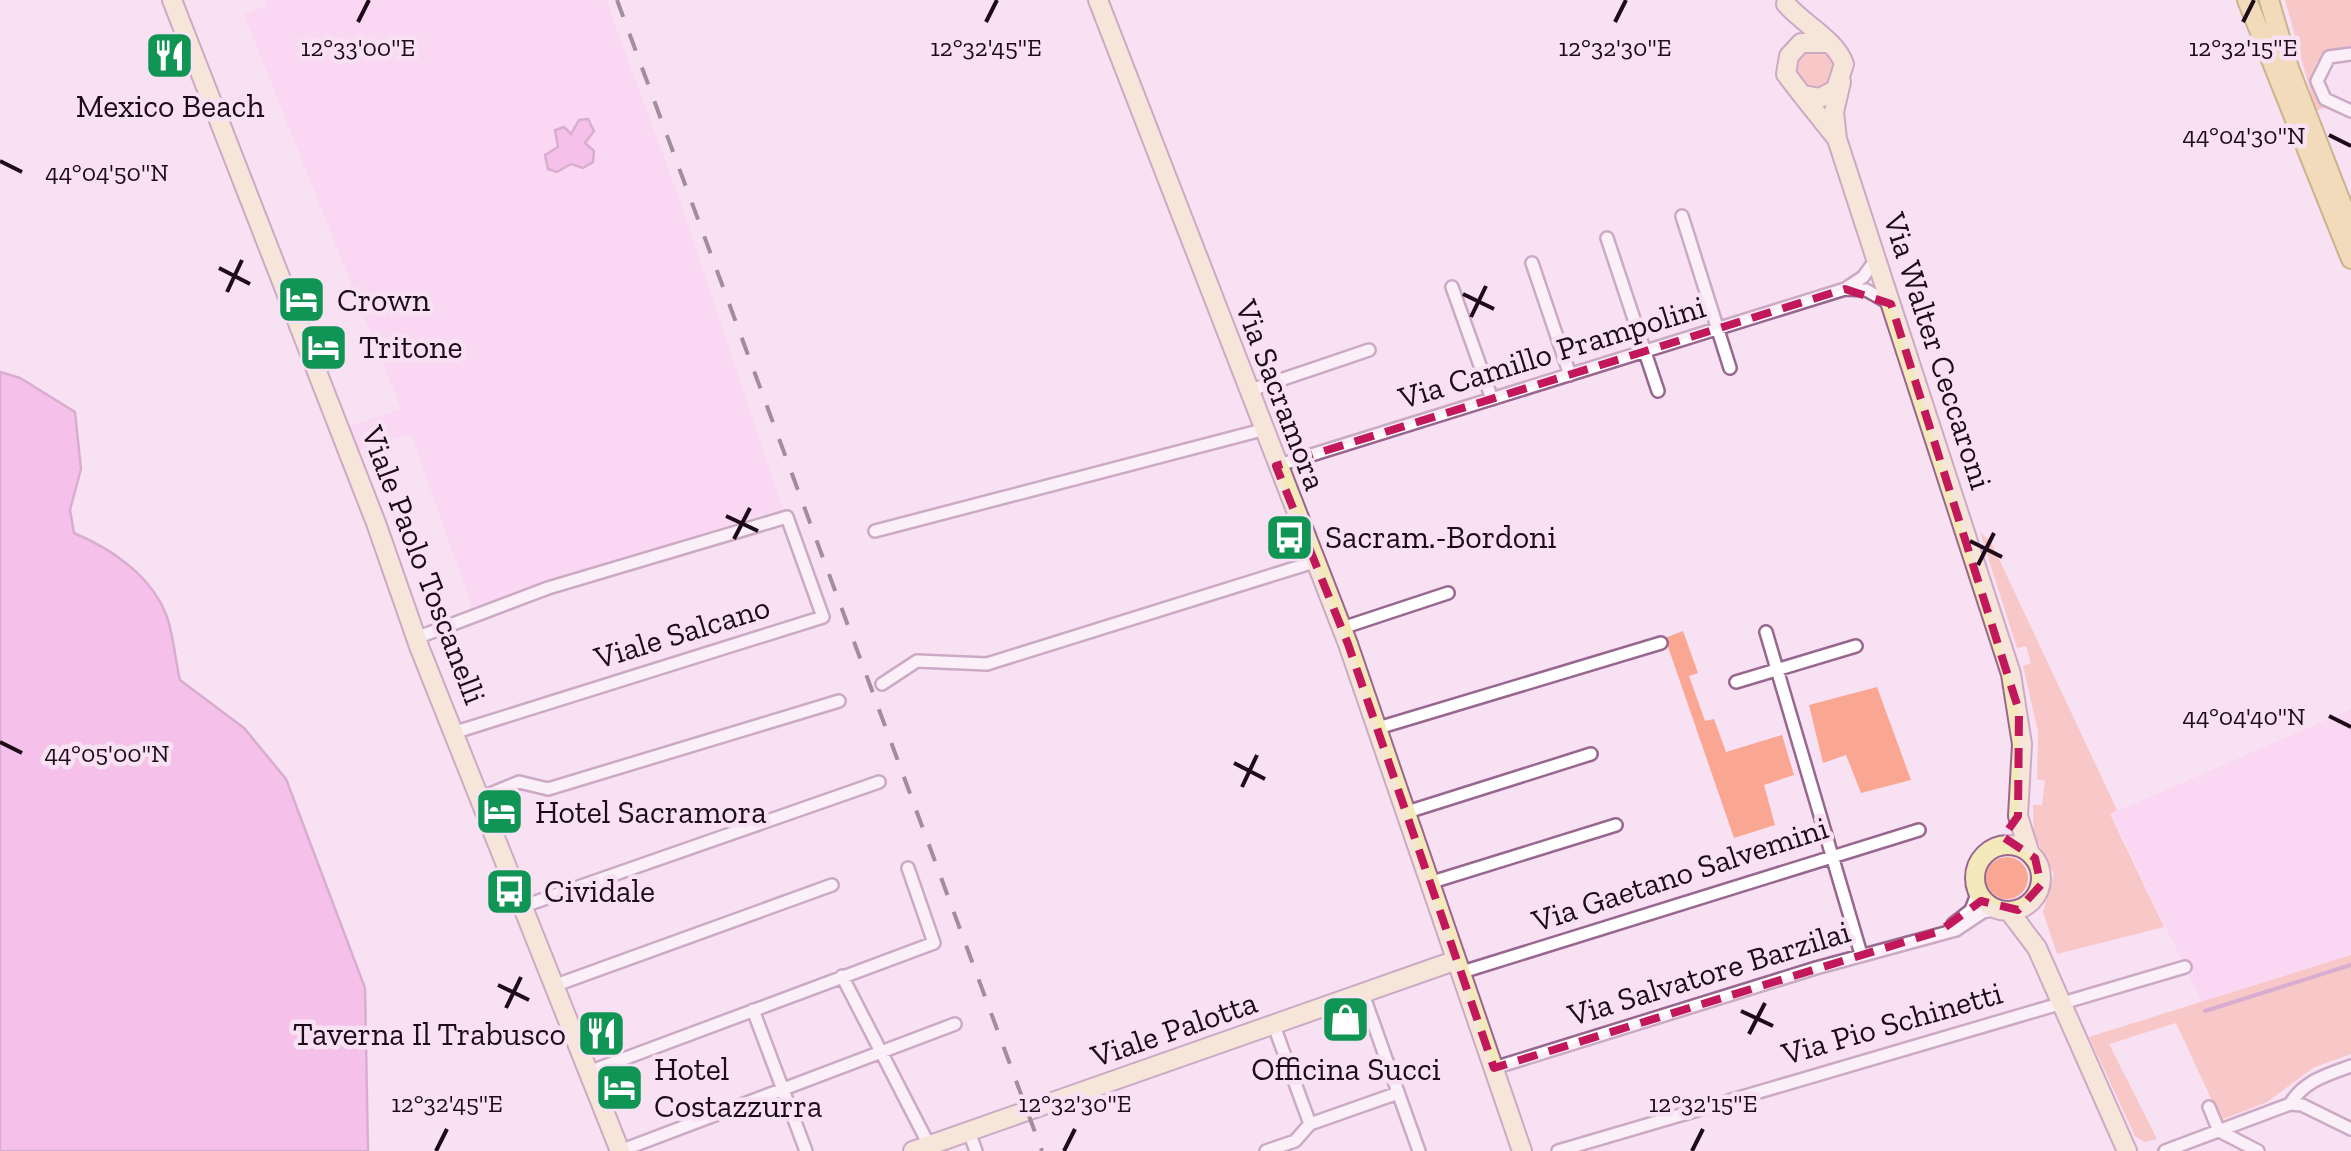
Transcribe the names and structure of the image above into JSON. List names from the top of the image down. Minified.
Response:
{"streets":{"street":["Via Walter Ceccaroni","Via Camillo Prampolini","Via Sacramora","Viale Paolo Toscanelli","Viale Salcano","Via Gaetano Salvemini","Via Salvatore Barzilai","Via Pio Schinetti","Viale Palotta"]},"crossings":[["Via Walter Ceccaroni","Via Camillo Prampolini"],["Via Walter Ceccaroni","Via Salvatore Barzilai"],["Via Camillo Prampolini","Via Sacramora"],["Via Sacramora","Via Gaetano Salvemini"],["Via Sacramora","Via Salvatore Barzilai"],["Via Sacramora","Viale Palotta"],["Viale Paolo Toscanelli","Viale Salcano"],["Via Gaetano Salvemini","Viale Palotta"]],"places":{"restaurant":["Mexico Beach","Taverna Il Trabusco"],"hotel":["Crown","Tritone","Hotel Sacramora","Hotel Costazzurra"],"bus stop":["Sacram.-Bordoni","Cividale"],"shop":["Officina Succi"]},"coordinates":["12°33'00\"E","12°32'45\"E","12°32'30\"E","12°32'15\"E","44°04'30\"N","44°04'50\"N","44°04'40\"N","44°05'00\"N"]}
